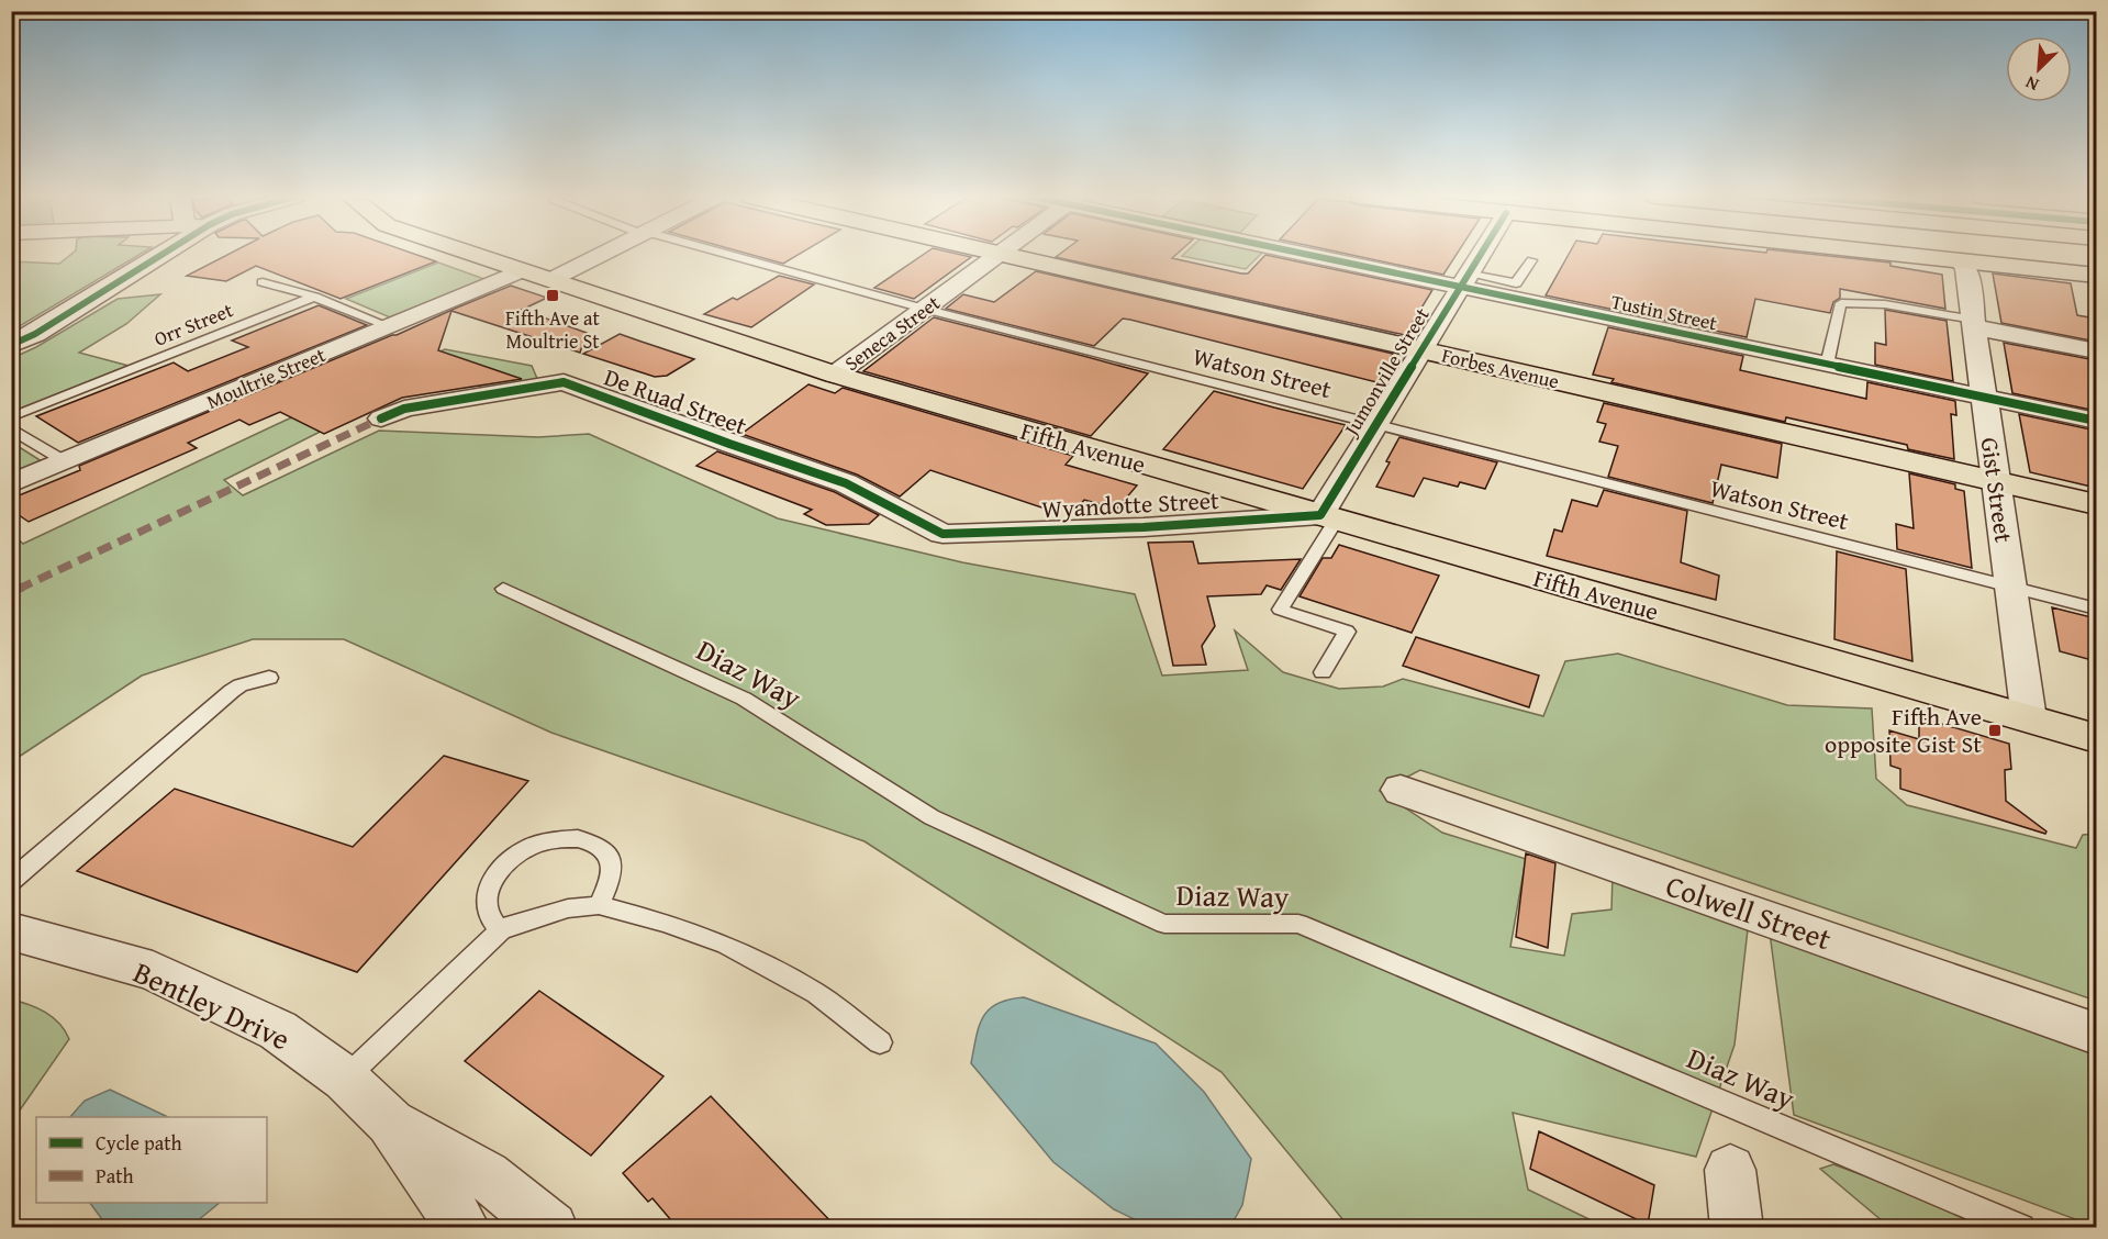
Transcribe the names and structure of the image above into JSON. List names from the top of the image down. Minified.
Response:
{"streets":{"main road":["Forbes Avenue","Fifth Avenue"],"street":["Tustin Street","Seneca Street","Jumonville Street","Moultrie Street","De Ruad Street","Gist Street","Wyandotte Street","Colwell Street","Bentley Drive"],"lane":["Orr Street","Watson Street","Diaz Way"]},"crossings":[["Tustin Street","Jumonville Street"],["Tustin Street","Gist Street"],["Seneca Street","Watson Street"],["Seneca Street","Fifth Avenue"],["Forbes Avenue","Jumonville Street"],["Forbes Avenue","Gist Street"],["Jumonville Street","Watson Street"],["Jumonville Street","Fifth Avenue"],["Jumonville Street","Wyandotte Street"],["Watson Street","Gist Street"],["Moultrie Street","Fifth Avenue"],["De Ruad Street","Wyandotte Street"],["Fifth Avenue","Gist Street"],["Fifth Avenue","Wyandotte Street"]],"places":{"transit":["Fifth Ave at Moultrie St","Fifth Ave opposite Gist St"]},"legend":["Cycle path","Path"],"north":"bottom left"}
